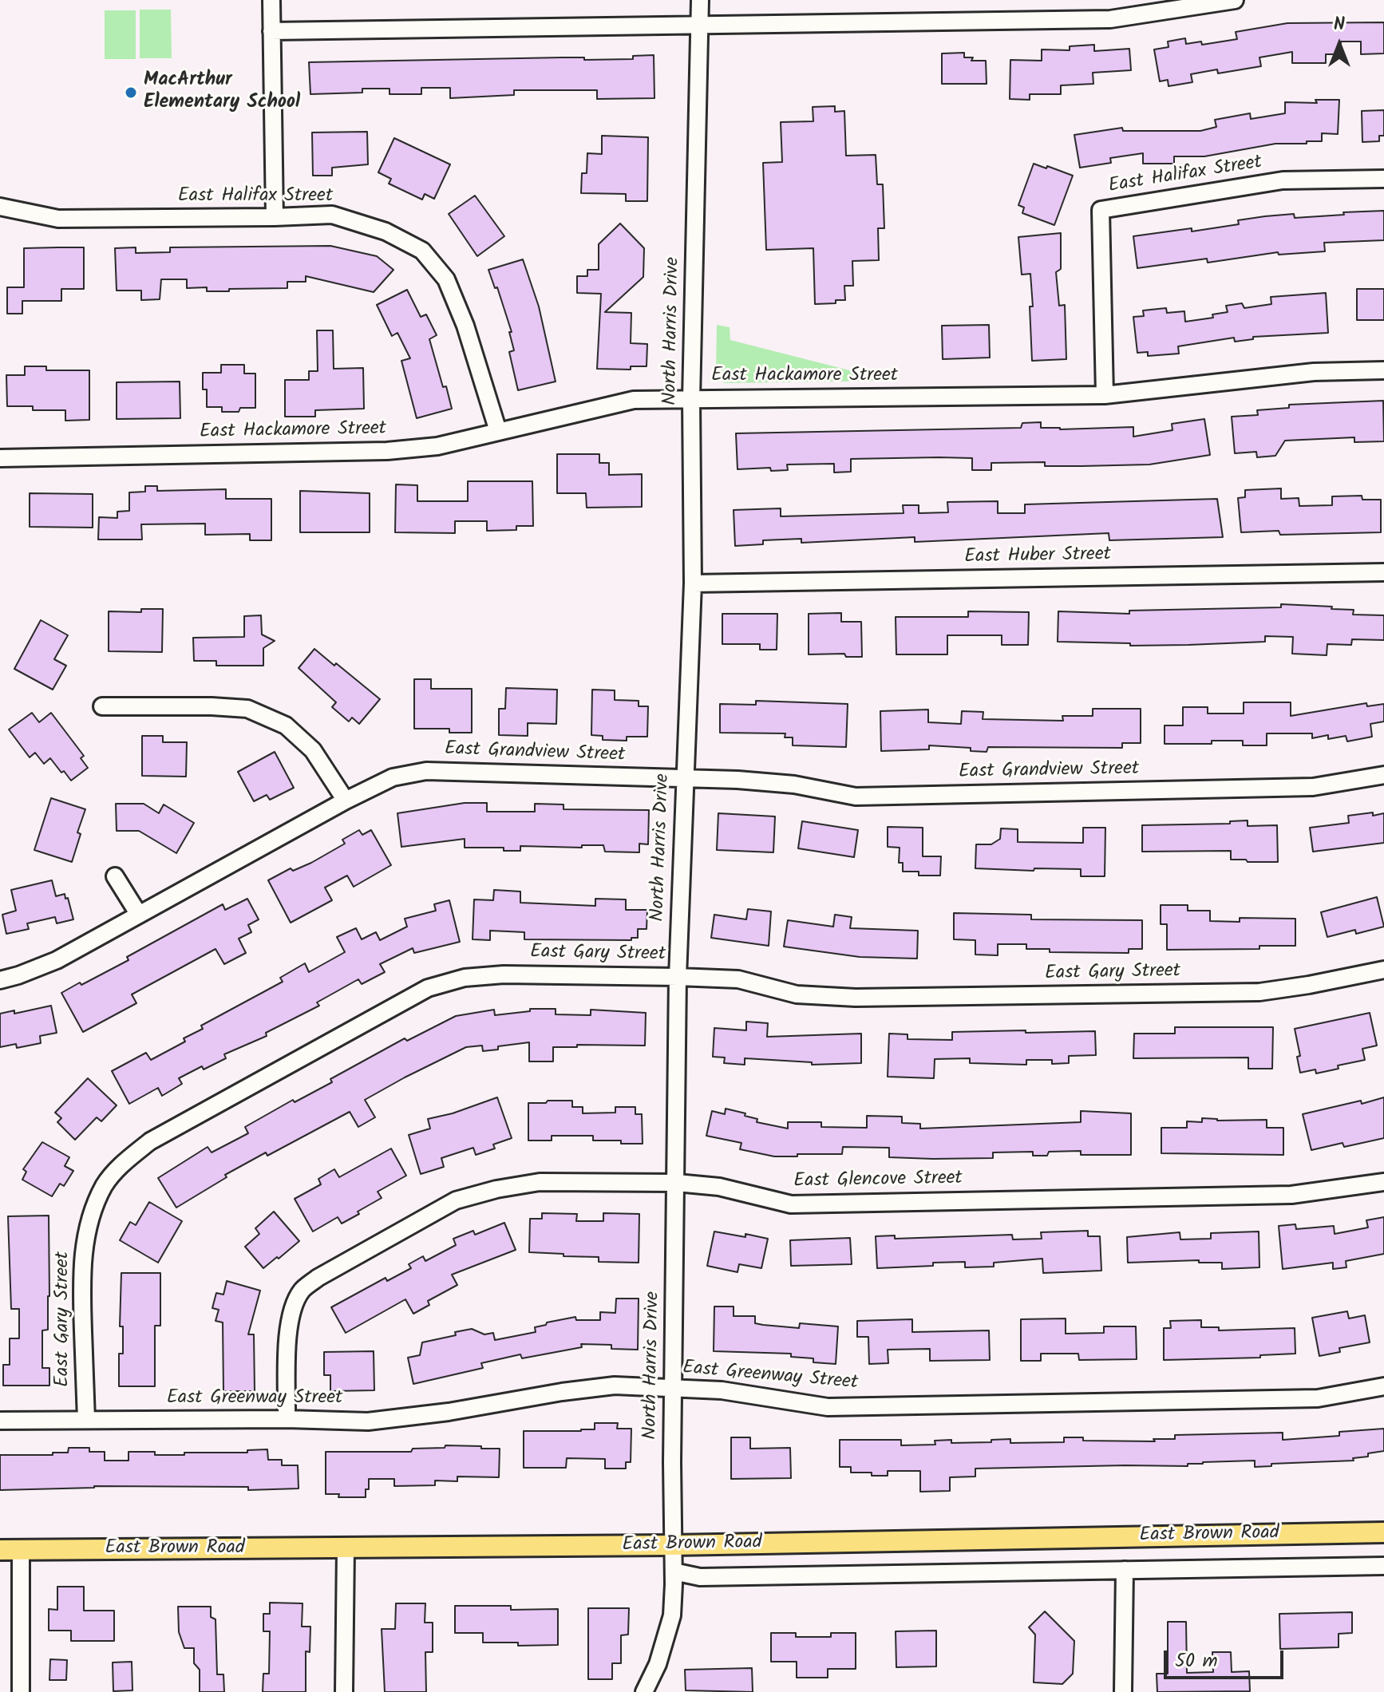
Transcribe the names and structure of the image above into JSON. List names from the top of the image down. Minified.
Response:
{"streets":{"main road":["East Brown Road"],"street":["East Halifax Street","North Harris Drive","East Hackamore Street","East Huber Street","East Grandview Street","East Gary Street","East Glencove Street","East Greenway Street"]},"crossings":[["East Halifax Street","East Hackamore Street"],["North Harris Drive","East Hackamore Street"],["North Harris Drive","East Huber Street"],["North Harris Drive","East Grandview Street"],["North Harris Drive","East Gary Street"],["North Harris Drive","East Glencove Street"],["North Harris Drive","East Greenway Street"],["North Harris Drive","East Brown Road"],["East Gary Street","East Greenway Street"],["East Glencove Street","East Greenway Street"]],"places":["MacArthur Elementary School"],"scale_bar":"50 m","north":"top"}
